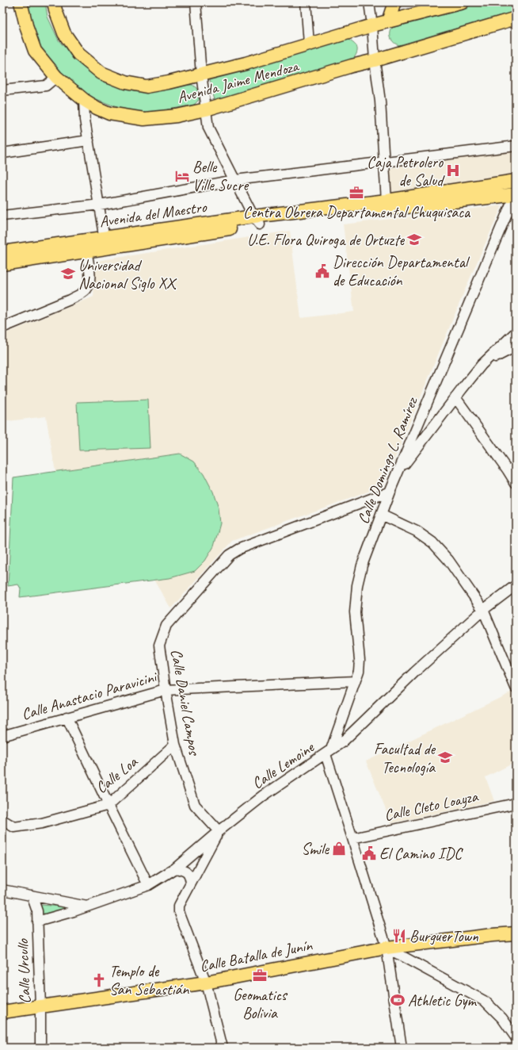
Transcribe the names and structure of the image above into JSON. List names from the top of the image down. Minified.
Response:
{"streets":{"main road":["Avenida Jaime Mendoza","Avenida del Maestro","Calle Batalla de Junín"],"street":["Calle Domingo L. Ramírez","Calle Anastacio Paravicini","Calle Daniel Campos","Calle Lemoine","Calle Loa","Calle Cleto Loayza","Calle Urcullo"]},"crossings":[["Avenida del Maestro","Calle Domingo L. Ramírez"],["Calle Domingo L. Ramírez","Calle Anastacio Paravicini"],["Calle Domingo L. Ramírez","Calle Daniel Campos"],["Calle Domingo L. Ramírez","Calle Lemoine"],["Calle Anastacio Paravicini","Calle Daniel Campos"],["Calle Daniel Campos","Calle Lemoine"],["Calle Daniel Campos","Calle Loa"],["Calle Lemoine","Calle Urcullo"],["Calle Batalla de Junín","Calle Urcullo"]],"places":{"hospital":["Caja Petrolero de Salud"],"hotel":["Belle Ville Sucre"],"office":["Centra Obrera Departamental Chuquisaca","Geomatics Bolivia"],"school or university":["U.E. Flora Quiroga de Ortuzte","Universidad Nacional Siglo XX","Facultad de Tecnología"],"public building":["Dirección Departamental de Educación","El Camino IDC"],"shop":["Smile"],"restaurant":["BurguerTown"],"church":["Templo de San Sebastián"],"sports":["Athletic Gym"]}}
